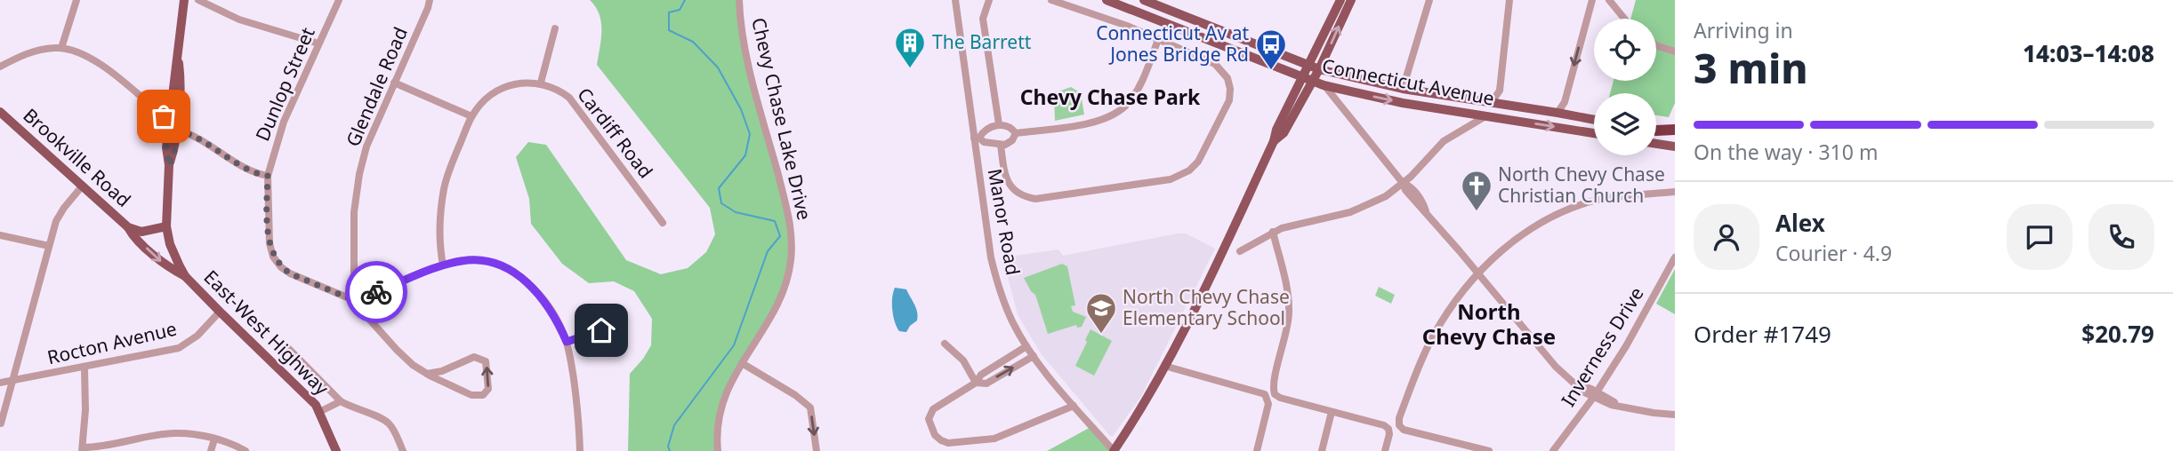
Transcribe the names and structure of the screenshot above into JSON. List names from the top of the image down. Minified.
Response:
{"streets":{"main road":["Connecticut Avenue","Brookville Road","East-West Highway"],"street":["Dunlop Street","Glendale Road","Chevy Chase Lake Drive","Cardiff Road","Manor Road","Rocton Avenue","Inverness Drive"]},"crossings":[["Dunlop Street","Glendale Road"],["Brookville Road","East-West Highway"],["East-West Highway","Rocton Avenue"]],"districts":["Chevy Chase Park","North Chevy Chase"],"places":{"building":["The Barrett"],"bus stop":["Connecticut Av at Jones Bridge Rd"],"church":["North Chevy Chase Christian Church"],"school or university":["North Chevy Chase Elementary School"]},"page":{"heading":["3 min","Arriving in","14:03–14:08"],"panel":["Alex","Courier · 4.9","Order #1749","$20.79"],"bar":"On the way · 310 m"}}
